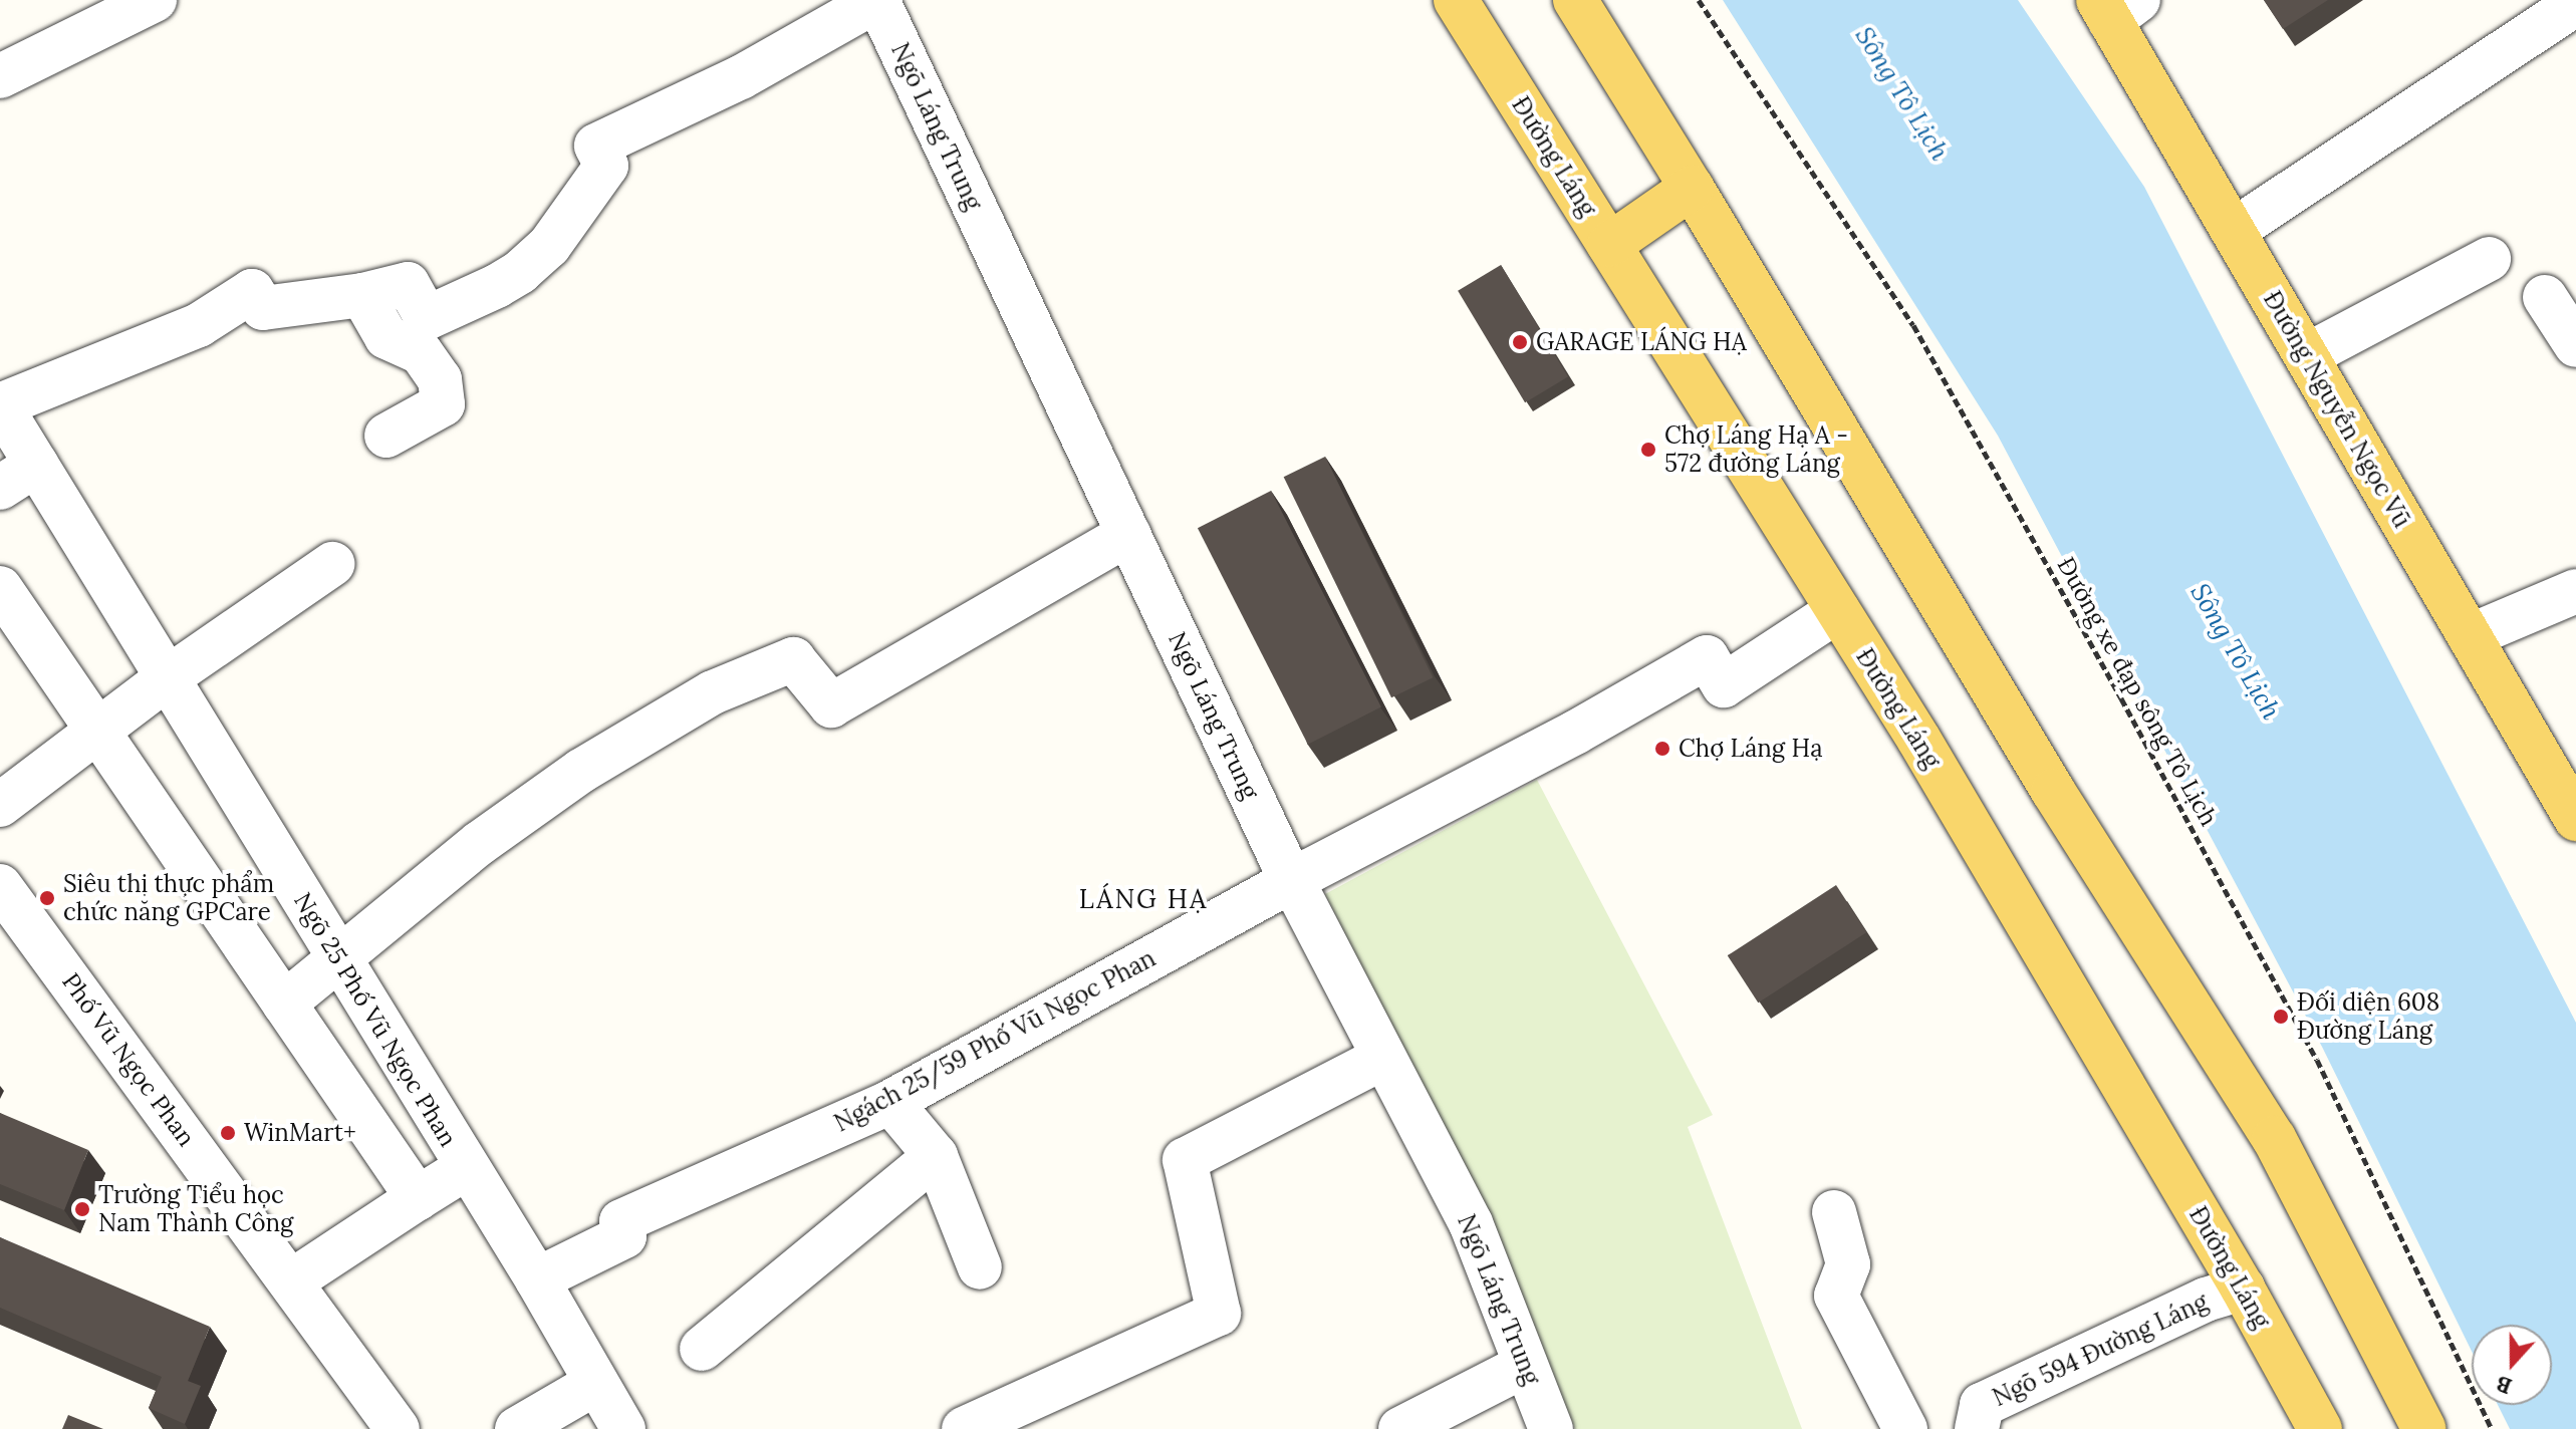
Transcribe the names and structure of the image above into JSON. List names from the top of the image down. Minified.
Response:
{"streets":{"main road":["Đường Láng","Đường Nguyễn Ngọc Vũ"],"street":["Ngõ Láng Trung","Ngõ 25 Phố Vũ Ngọc Phan","Ngách 25/59 Phố Vũ Ngọc Phan","Phố Vũ Ngọc Phan","Ngõ 594 Đường Láng"],"path":["Đường xe đạp sông Tô Lịch"]},"crossings":[["Ngõ Láng Trung","Ngách 25/59 Phố Vũ Ngọc Phan"],["Đường Láng","Ngách 25/59 Phố Vũ Ngọc Phan"],["Đường Láng","Ngõ 594 Đường Láng"],["Ngõ 25 Phố Vũ Ngọc Phan","Ngách 25/59 Phố Vũ Ngọc Phan"]],"districts":["LÁNG HẠ"],"water":["Sông Tô Lịch"],"places":["GARAGE LÁNG HẠ","Chợ Láng Hạ A - 572 đường Láng","Chợ Láng Hạ","Siêu thị thực phẩm chức năng GPCare","Đối diện 608 Đường Láng","WinMart+","Trường Tiểu học Nam Thành Công"],"north":"bottom"}
